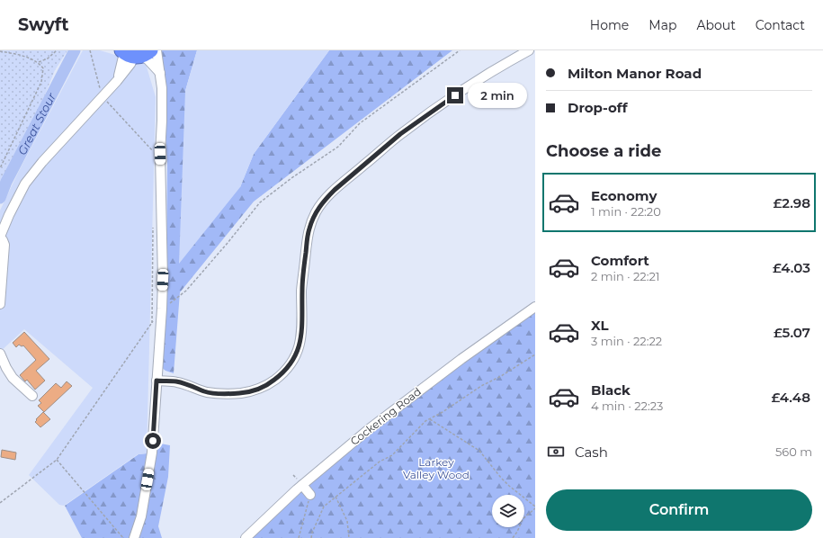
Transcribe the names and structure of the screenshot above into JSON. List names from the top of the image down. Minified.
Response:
{"streets":{"street":["Cockering Road"]},"water":["Great Stour"],"parks":["Larkey Valley Wood"],"page":{"header":"Swyft","nav":["Home","Map","About","Contact"],"banner":["Milton Manor Road","Drop-off"],"bubble":"2 min","heading":"Choose a ride","list":[{"name":"Economy","note":"1 min · 22:20","value":"£2.98"},{"name":"Comfort","note":"2 min · 22:21","value":"£4.03"},{"name":"XL","note":"3 min · 22:22","value":"£5.07"},{"name":"Black","note":"4 min · 22:23","value":"£4.48"}],"pay":["Cash","560 m"],"buttons":"Confirm"}}
